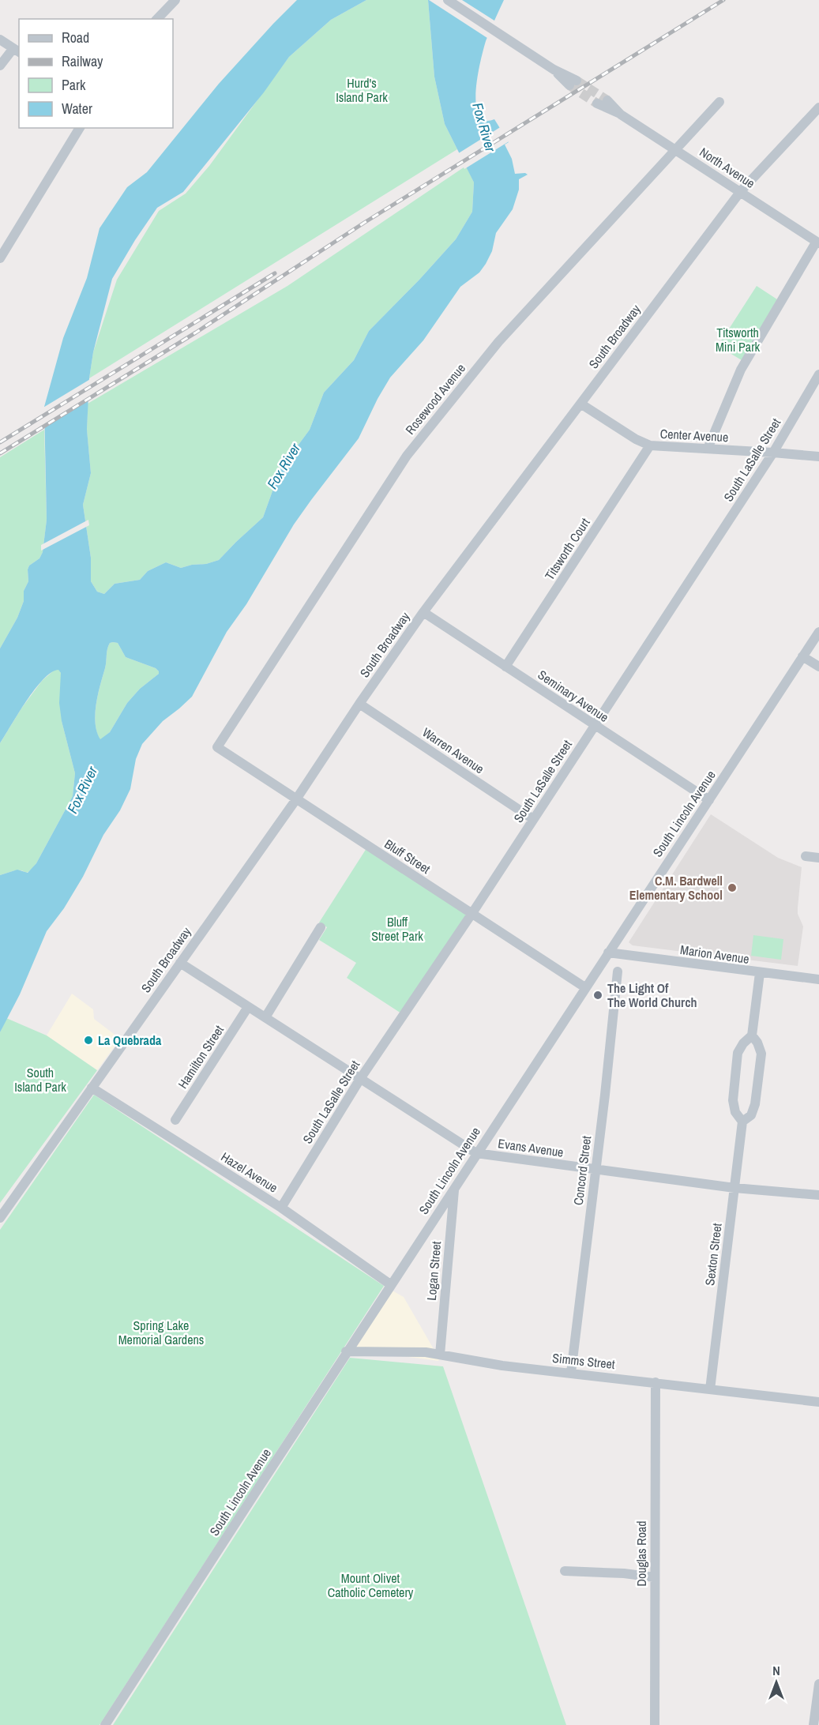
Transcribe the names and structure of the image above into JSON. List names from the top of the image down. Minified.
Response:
{"streets":{"street":["North Avenue","South Broadway","Rosewood Avenue","Center Avenue","South LaSalle Street","Titsworth Court","Seminary Avenue","Warren Avenue","South Lincoln Avenue","Bluff Street","Marion Avenue","Hamilton Street","Evans Avenue","Concord Street","Hazel Avenue","Sexton Street","Logan Street","Simms Street","Douglas Road"]},"crossings":[["North Avenue","South Broadway"],["North Avenue","Rosewood Avenue"],["South Broadway","Center Avenue"],["South Broadway","Seminary Avenue"],["South Broadway","Warren Avenue"],["South Broadway","Bluff Street"],["South Broadway","Evans Avenue"],["South Broadway","Hazel Avenue"],["Rosewood Avenue","Bluff Street"],["Center Avenue","South LaSalle Street"],["Center Avenue","Titsworth Court"],["South LaSalle Street","Seminary Avenue"],["South LaSalle Street","Warren Avenue"],["South LaSalle Street","Bluff Street"],["South LaSalle Street","Evans Avenue"],["South LaSalle Street","Hazel Avenue"],["Titsworth Court","Seminary Avenue"],["Seminary Avenue","South Lincoln Avenue"],["South Lincoln Avenue","Bluff Street"],["South Lincoln Avenue","Marion Avenue"],["South Lincoln Avenue","Evans Avenue"],["South Lincoln Avenue","Hazel Avenue"],["South Lincoln Avenue","Logan Street"],["South Lincoln Avenue","Simms Street"],["Hamilton Street","Evans Avenue"],["Evans Avenue","Concord Street"],["Evans Avenue","Sexton Street"],["Concord Street","Simms Street"],["Sexton Street","Simms Street"],["Logan Street","Simms Street"],["Simms Street","Douglas Road"]],"water":["Fox River"],"parks":["Hurd's Island Park","Titsworth Mini Park","Bluff Street Park","South Island Park","Spring Lake Memorial Gardens","Mount Olivet Catholic Cemetery"],"places":["C.M. Bardwell Elementary School","The Light Of The World Church","La Quebrada"],"legend":["Road","Railway","Park","Water"],"north":"top"}
